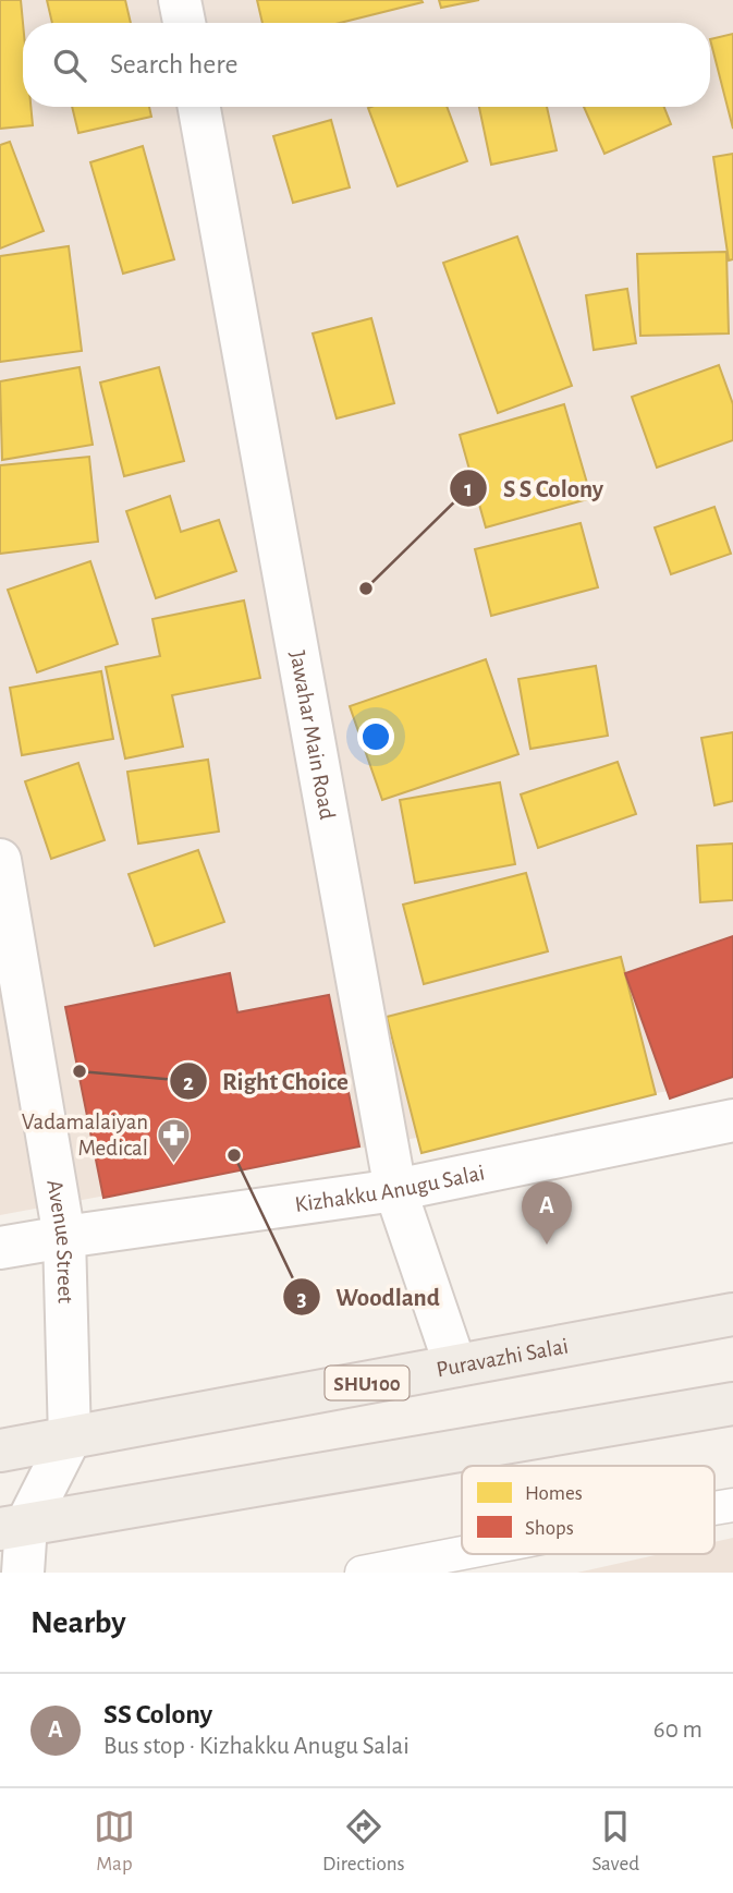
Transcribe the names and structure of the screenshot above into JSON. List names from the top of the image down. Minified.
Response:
{"streets":{"main road":["Puravazhi Salai","SHU100"],"street":["Jawahar Main Road","Kizhakku Anugu Salai","Avenue Street"]},"crossings":[["Jawahar Main Road","Kizhakku Anugu Salai"],["Jawahar Main Road","Puravazhi Salai"],["Kizhakku Anugu Salai","Avenue Street"],["Avenue Street","Puravazhi Salai"]],"places":{"other":["S S Colony","Right Choice","Woodland"],"pharmacy":["Vadamalaiyan Medical"]},"legend":["Homes","Shops"],"page":{"search":"Search here","pins":"A","heading":"Nearby","list":[{"mark":"A","name":"SS Colony","note":"Bus stop · Kizhakku Anugu Salai","value":"60 m"}],"nav":["Map","Directions","Saved"]}}
